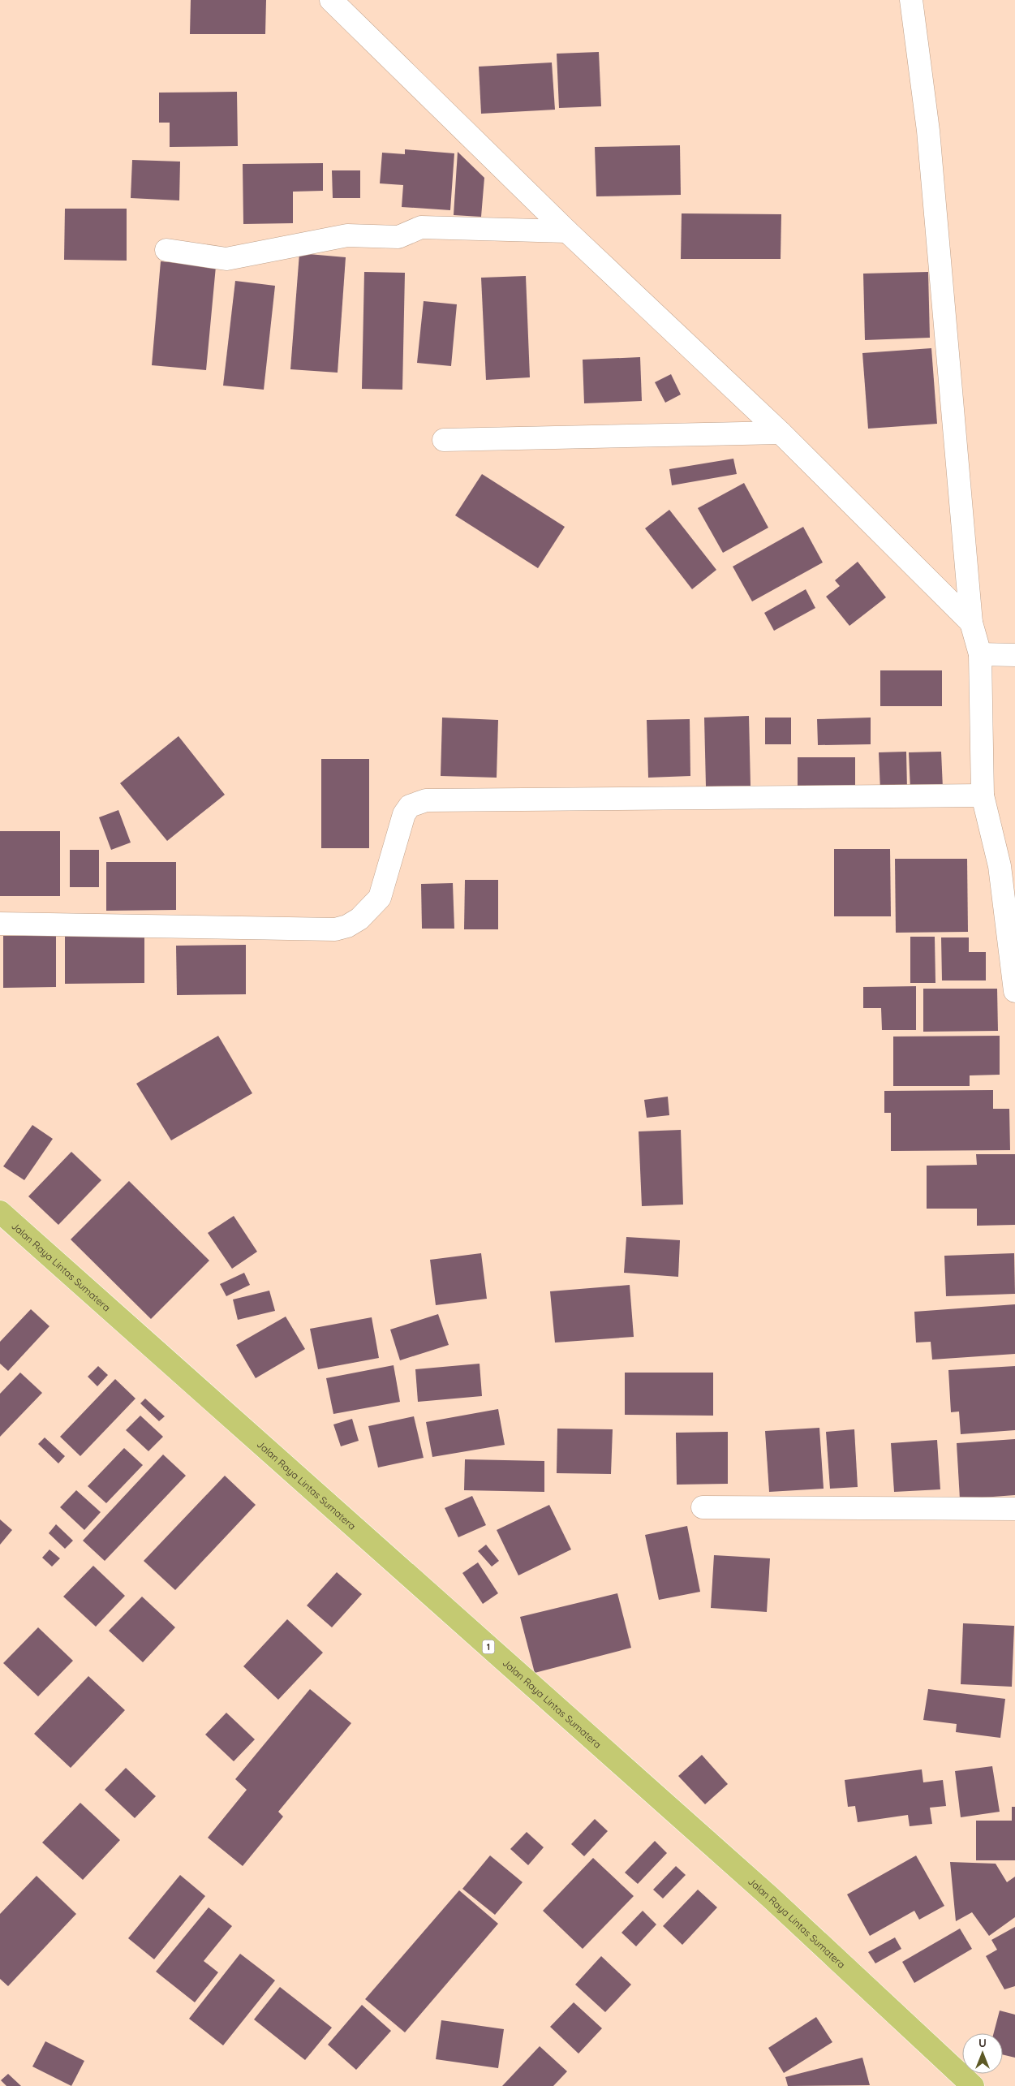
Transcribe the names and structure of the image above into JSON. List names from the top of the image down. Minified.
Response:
{"streets":{"highway":["Jalan Raya Lintas Sumatera","1"]},"north":"top"}
